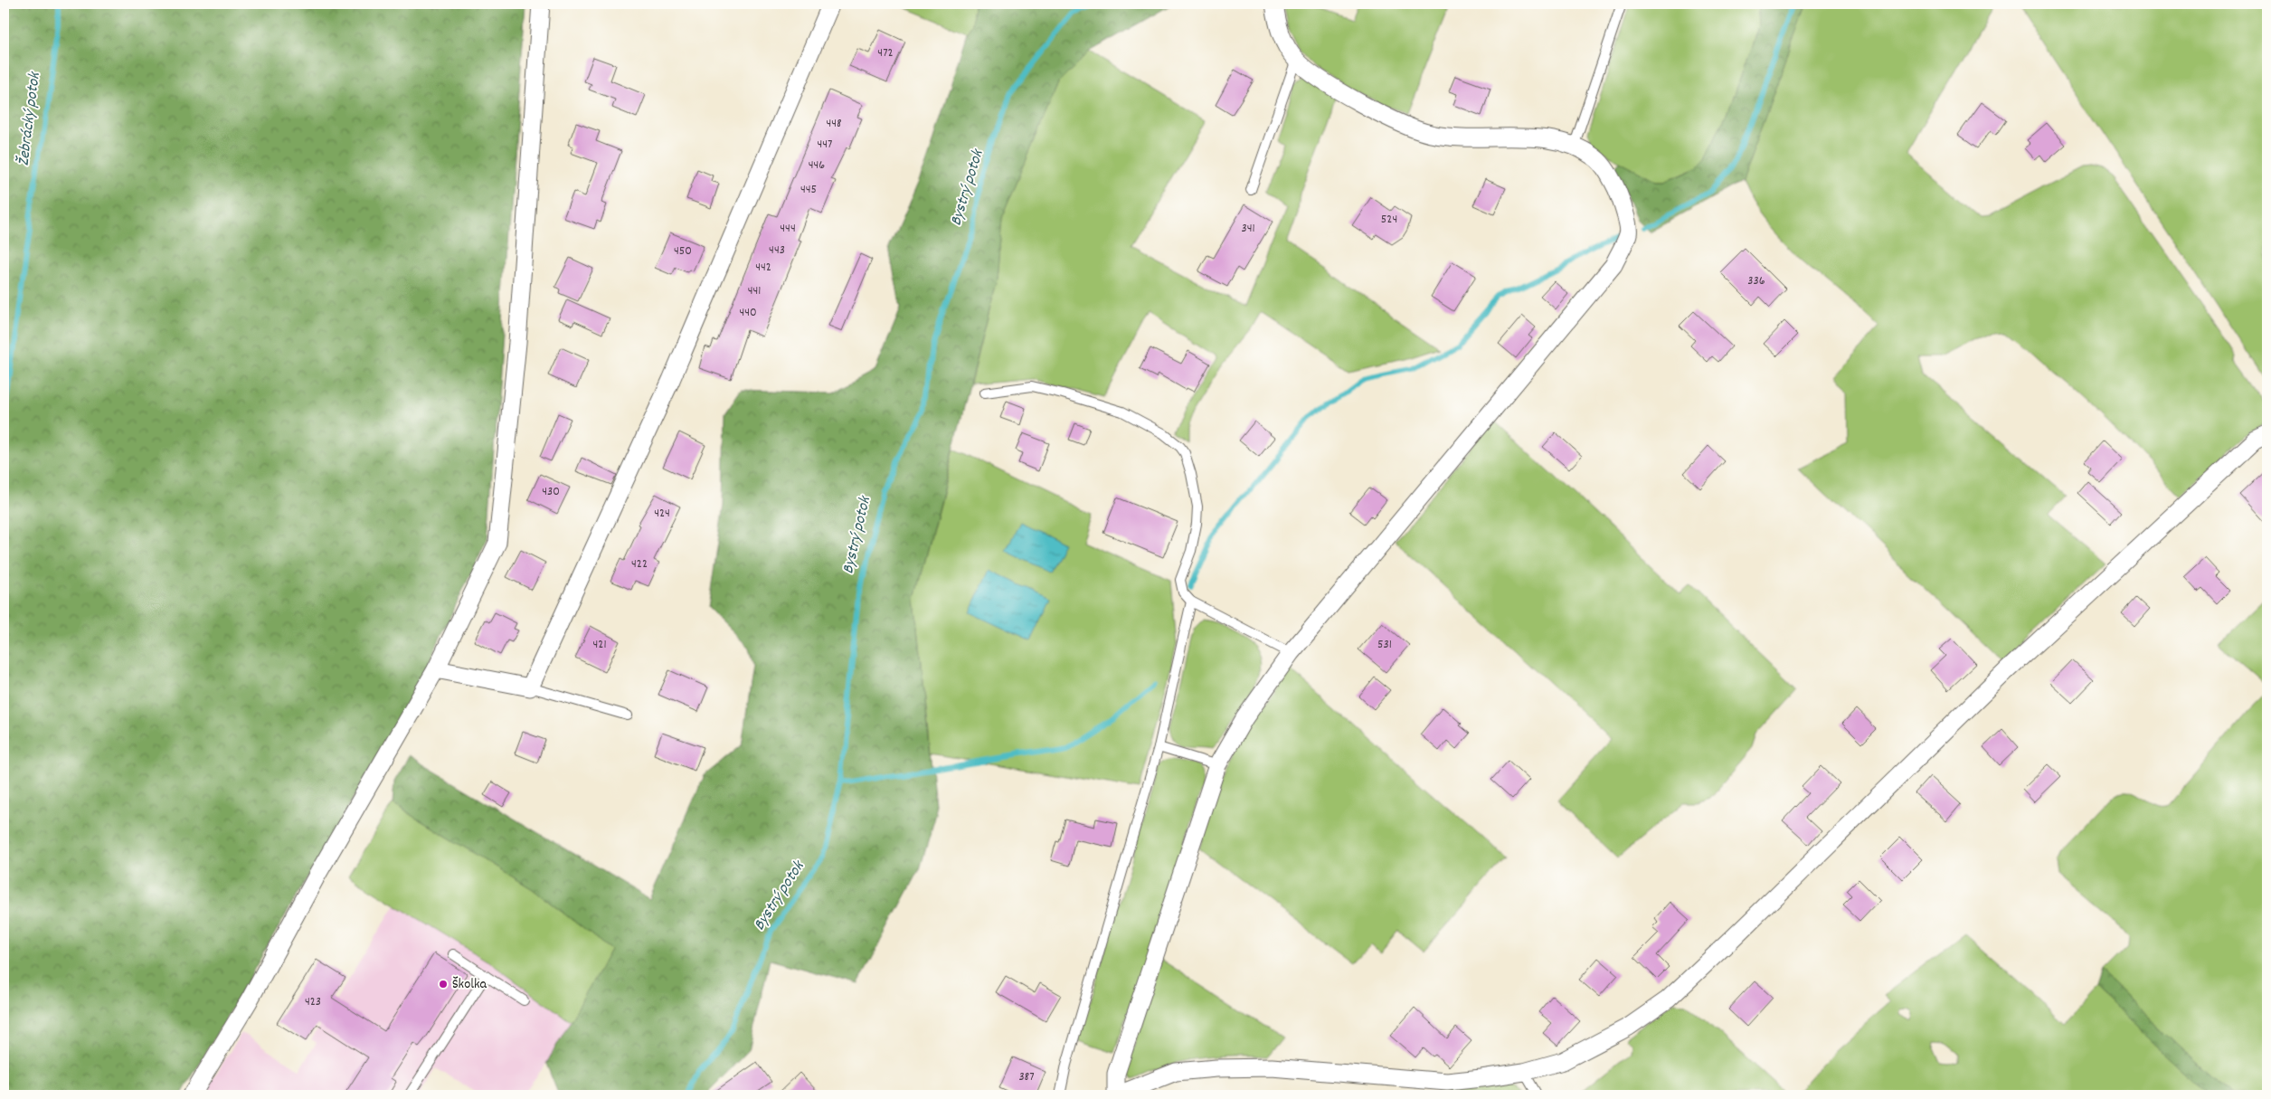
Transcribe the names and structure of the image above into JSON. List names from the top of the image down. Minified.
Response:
{"water":["Žebrácký potok","Bystrý potok"],"places":["Školka"],"house_numbers":["472","448","447","446","445","524","444","341","443","450","442","336","441","440","430","424","422","421","531","423","387"]}
